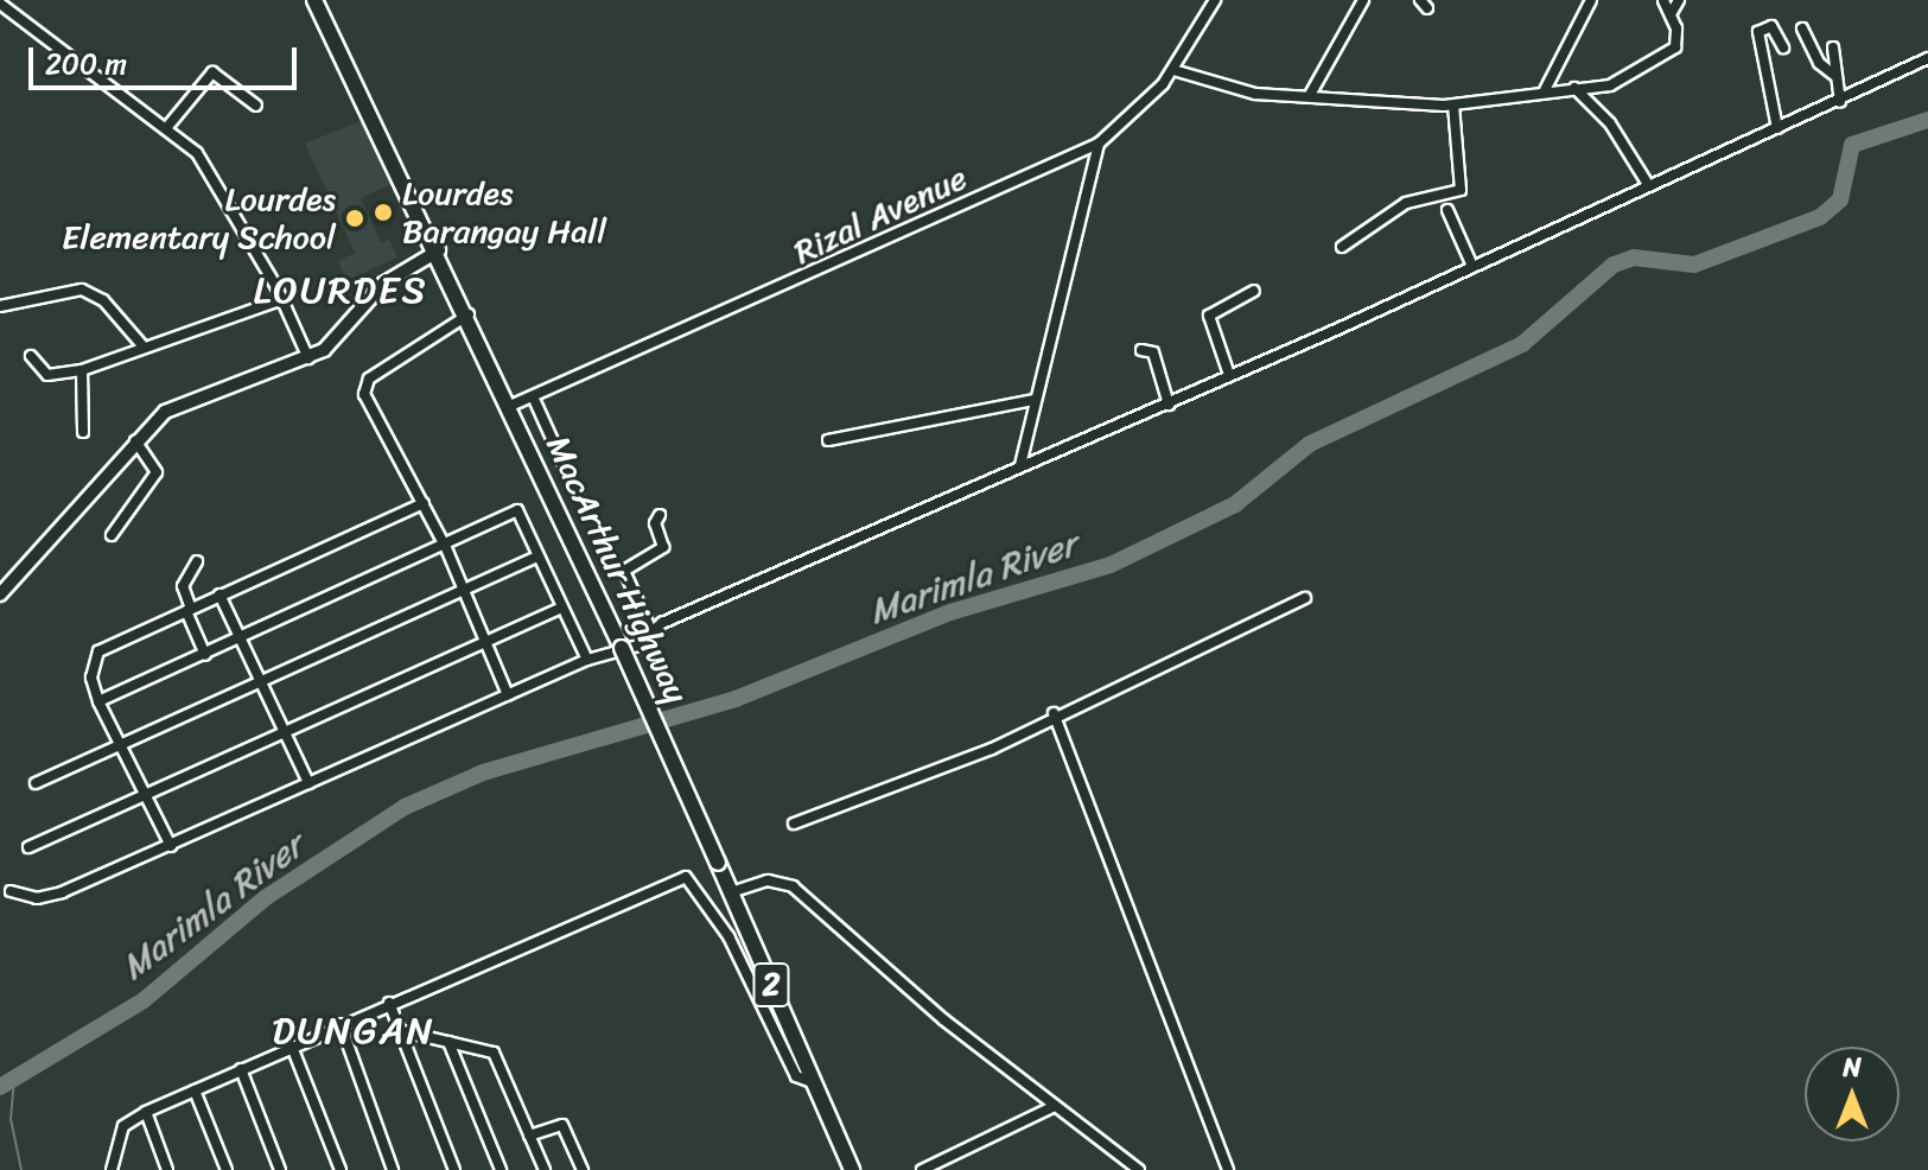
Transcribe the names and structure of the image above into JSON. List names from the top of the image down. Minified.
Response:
{"streets":{"highway":["MacArthur Highway","2"],"street":["Rizal Avenue"]},"crossings":[["Rizal Avenue","MacArthur Highway"]],"districts":["LOURDES","DUNGAN"],"water":["Marimla River"],"places":["Lourdes Barangay Hall","Lourdes Elementary School"],"scale_bar":"200 m","north":"top"}
